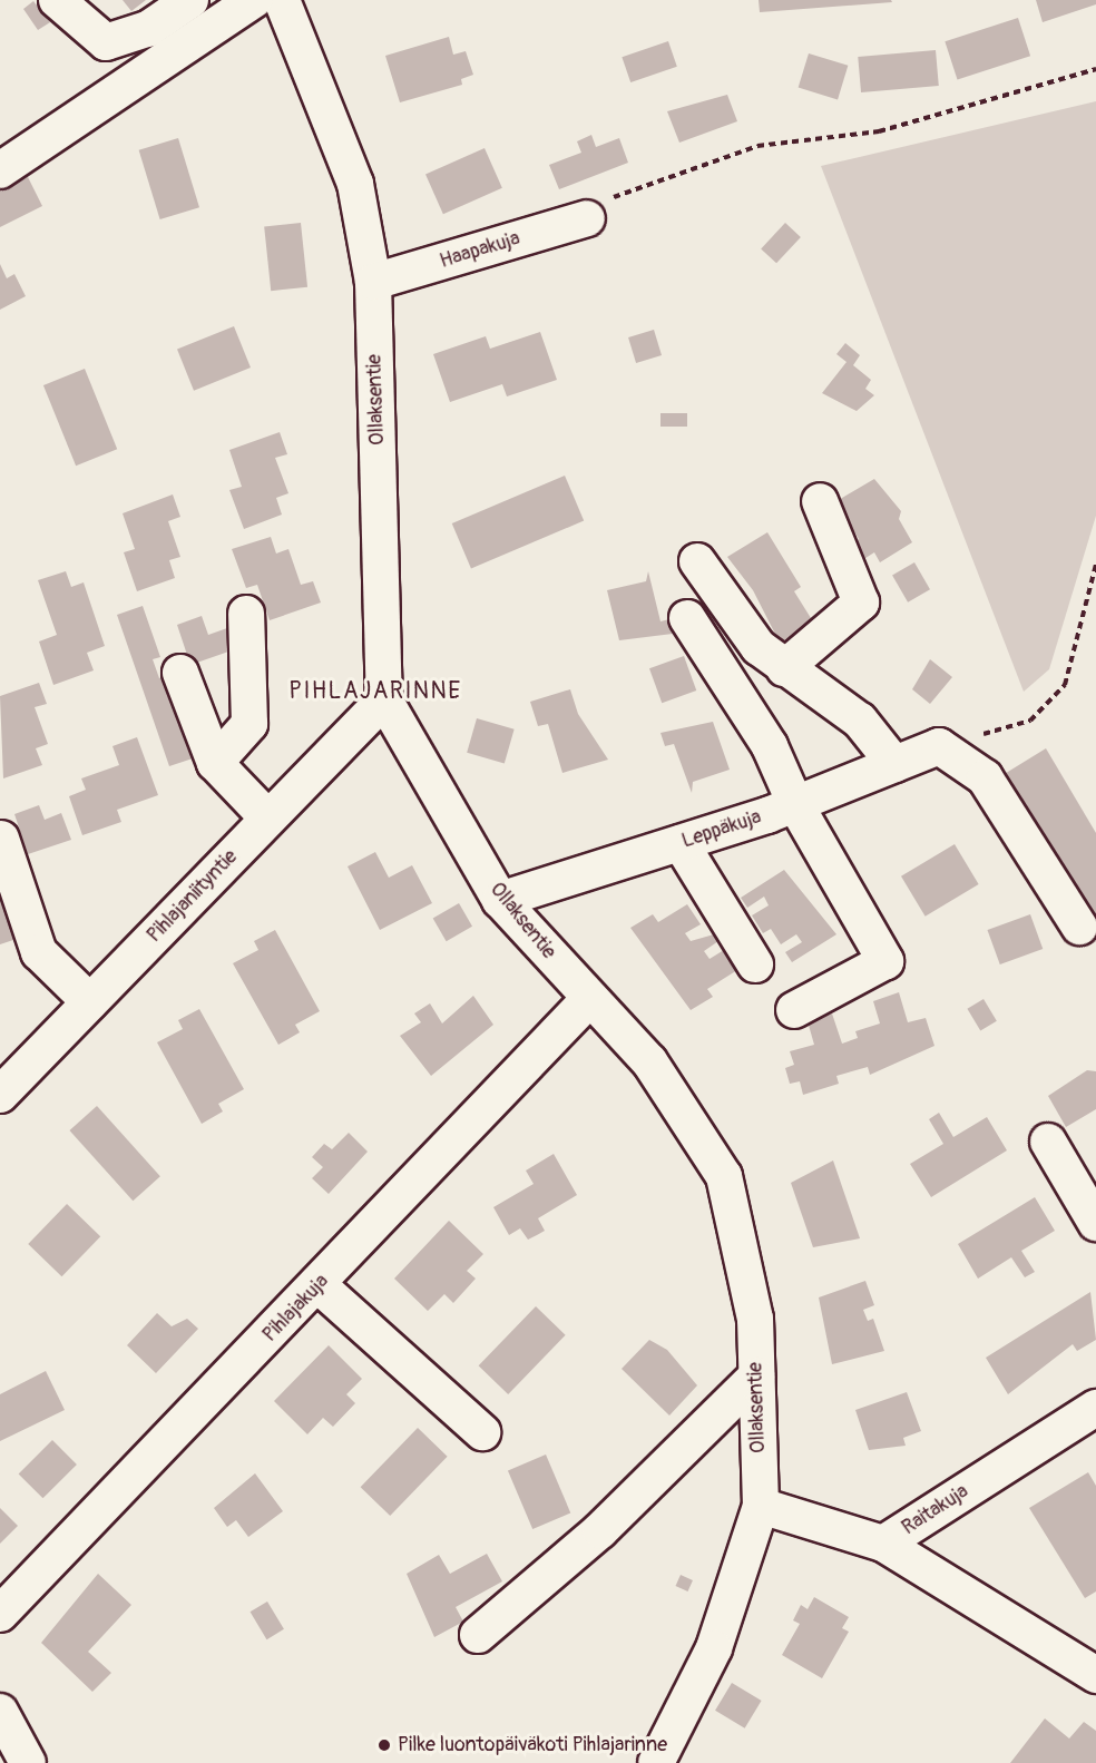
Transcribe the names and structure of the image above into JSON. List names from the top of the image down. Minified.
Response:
{"streets":{"street":["Haapakuja","Ollaksentie","Leppäkuja","Pihlajaniityntie","Pihlajakuja","Raitakuja"]},"crossings":[["Haapakuja","Ollaksentie"],["Ollaksentie","Leppäkuja"],["Ollaksentie","Pihlajaniityntie"],["Ollaksentie","Pihlajakuja"],["Ollaksentie","Raitakuja"]],"districts":["PIHLAJARINNE"],"places":["Pilke luontopäiväkoti Pihlajarinne"]}
